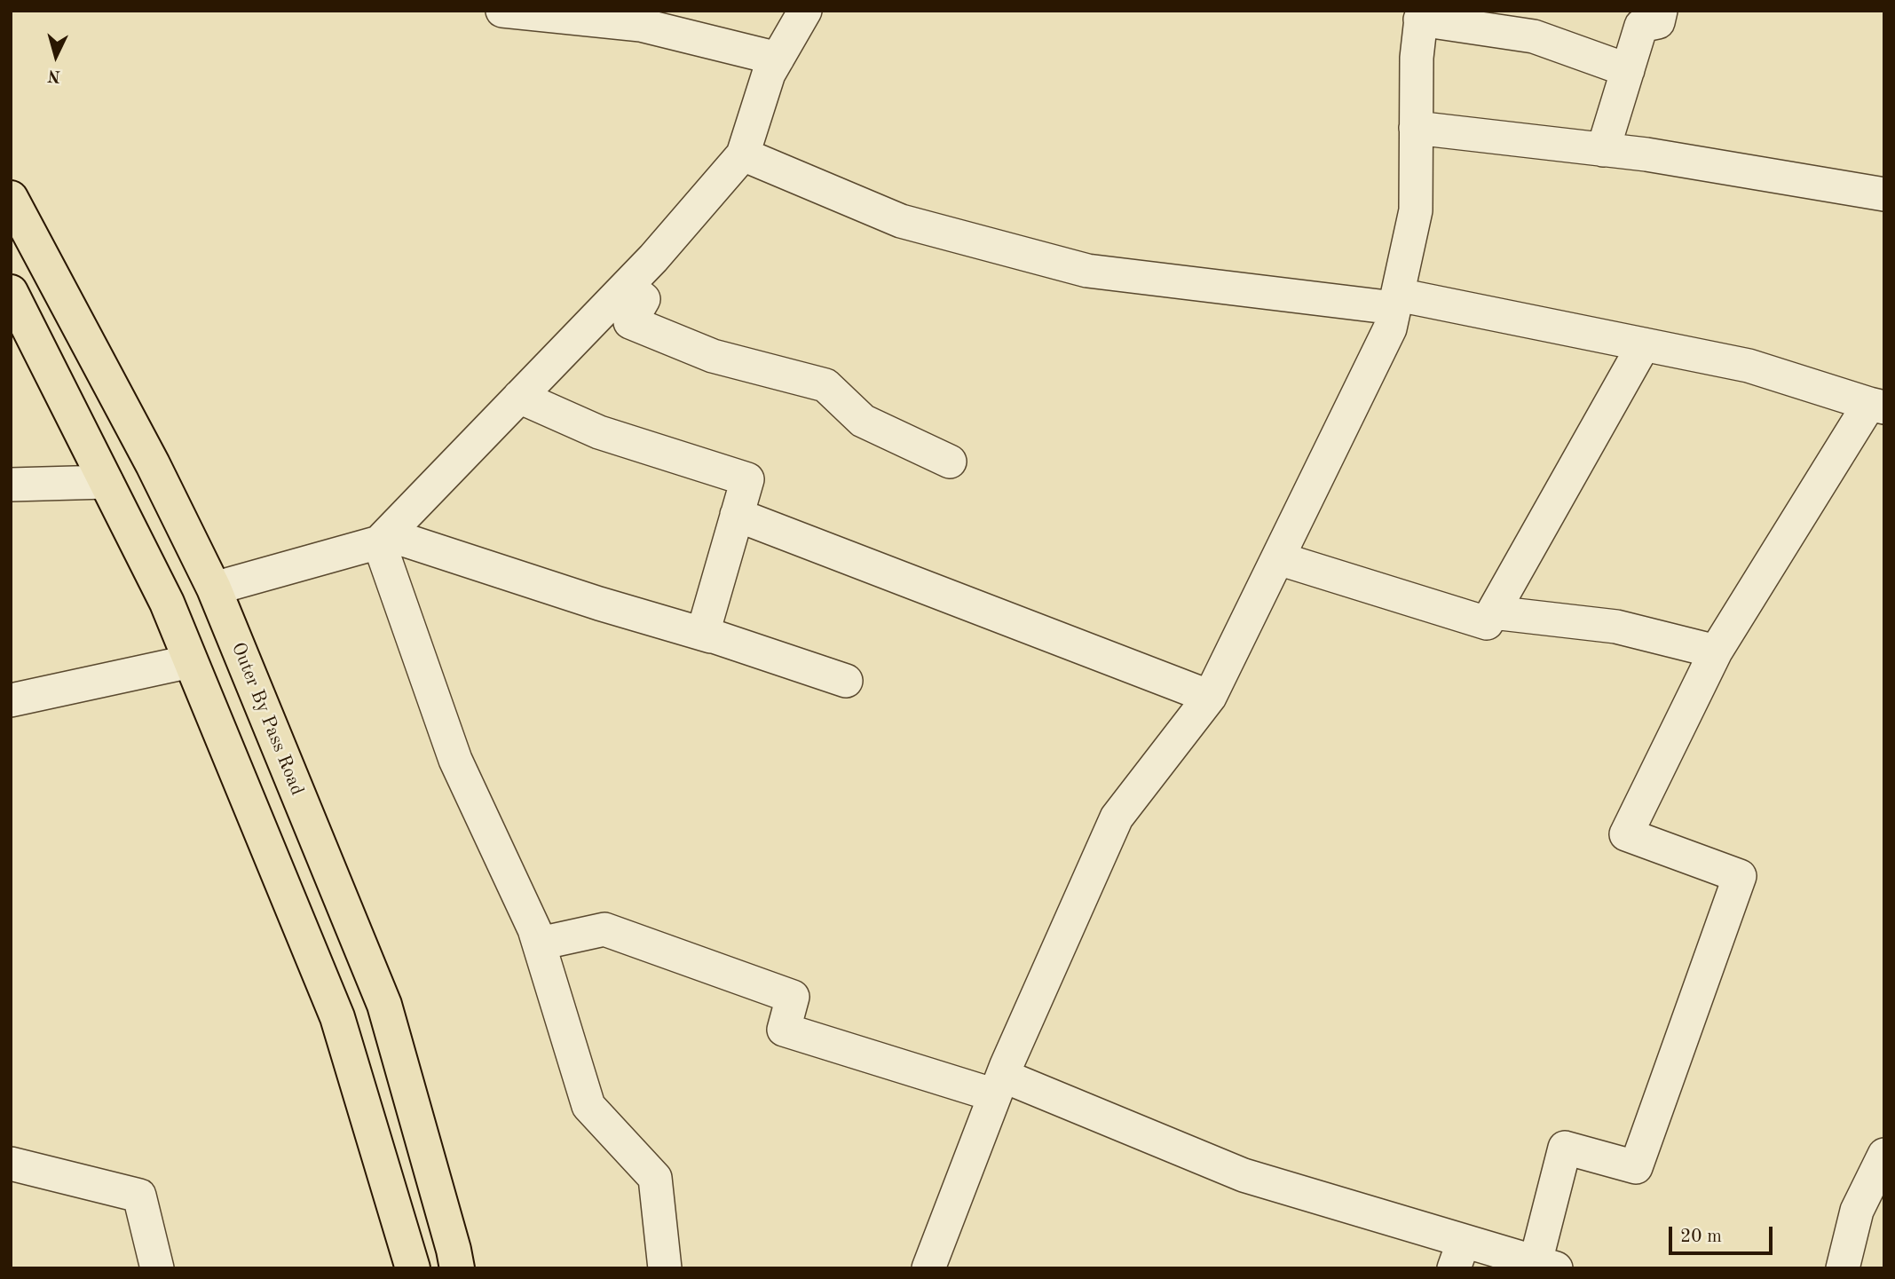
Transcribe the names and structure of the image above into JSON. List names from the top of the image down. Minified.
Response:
{"streets":{"main road":["Outer By Pass Road"]},"scale_bar":"20 m","north":"bottom"}
